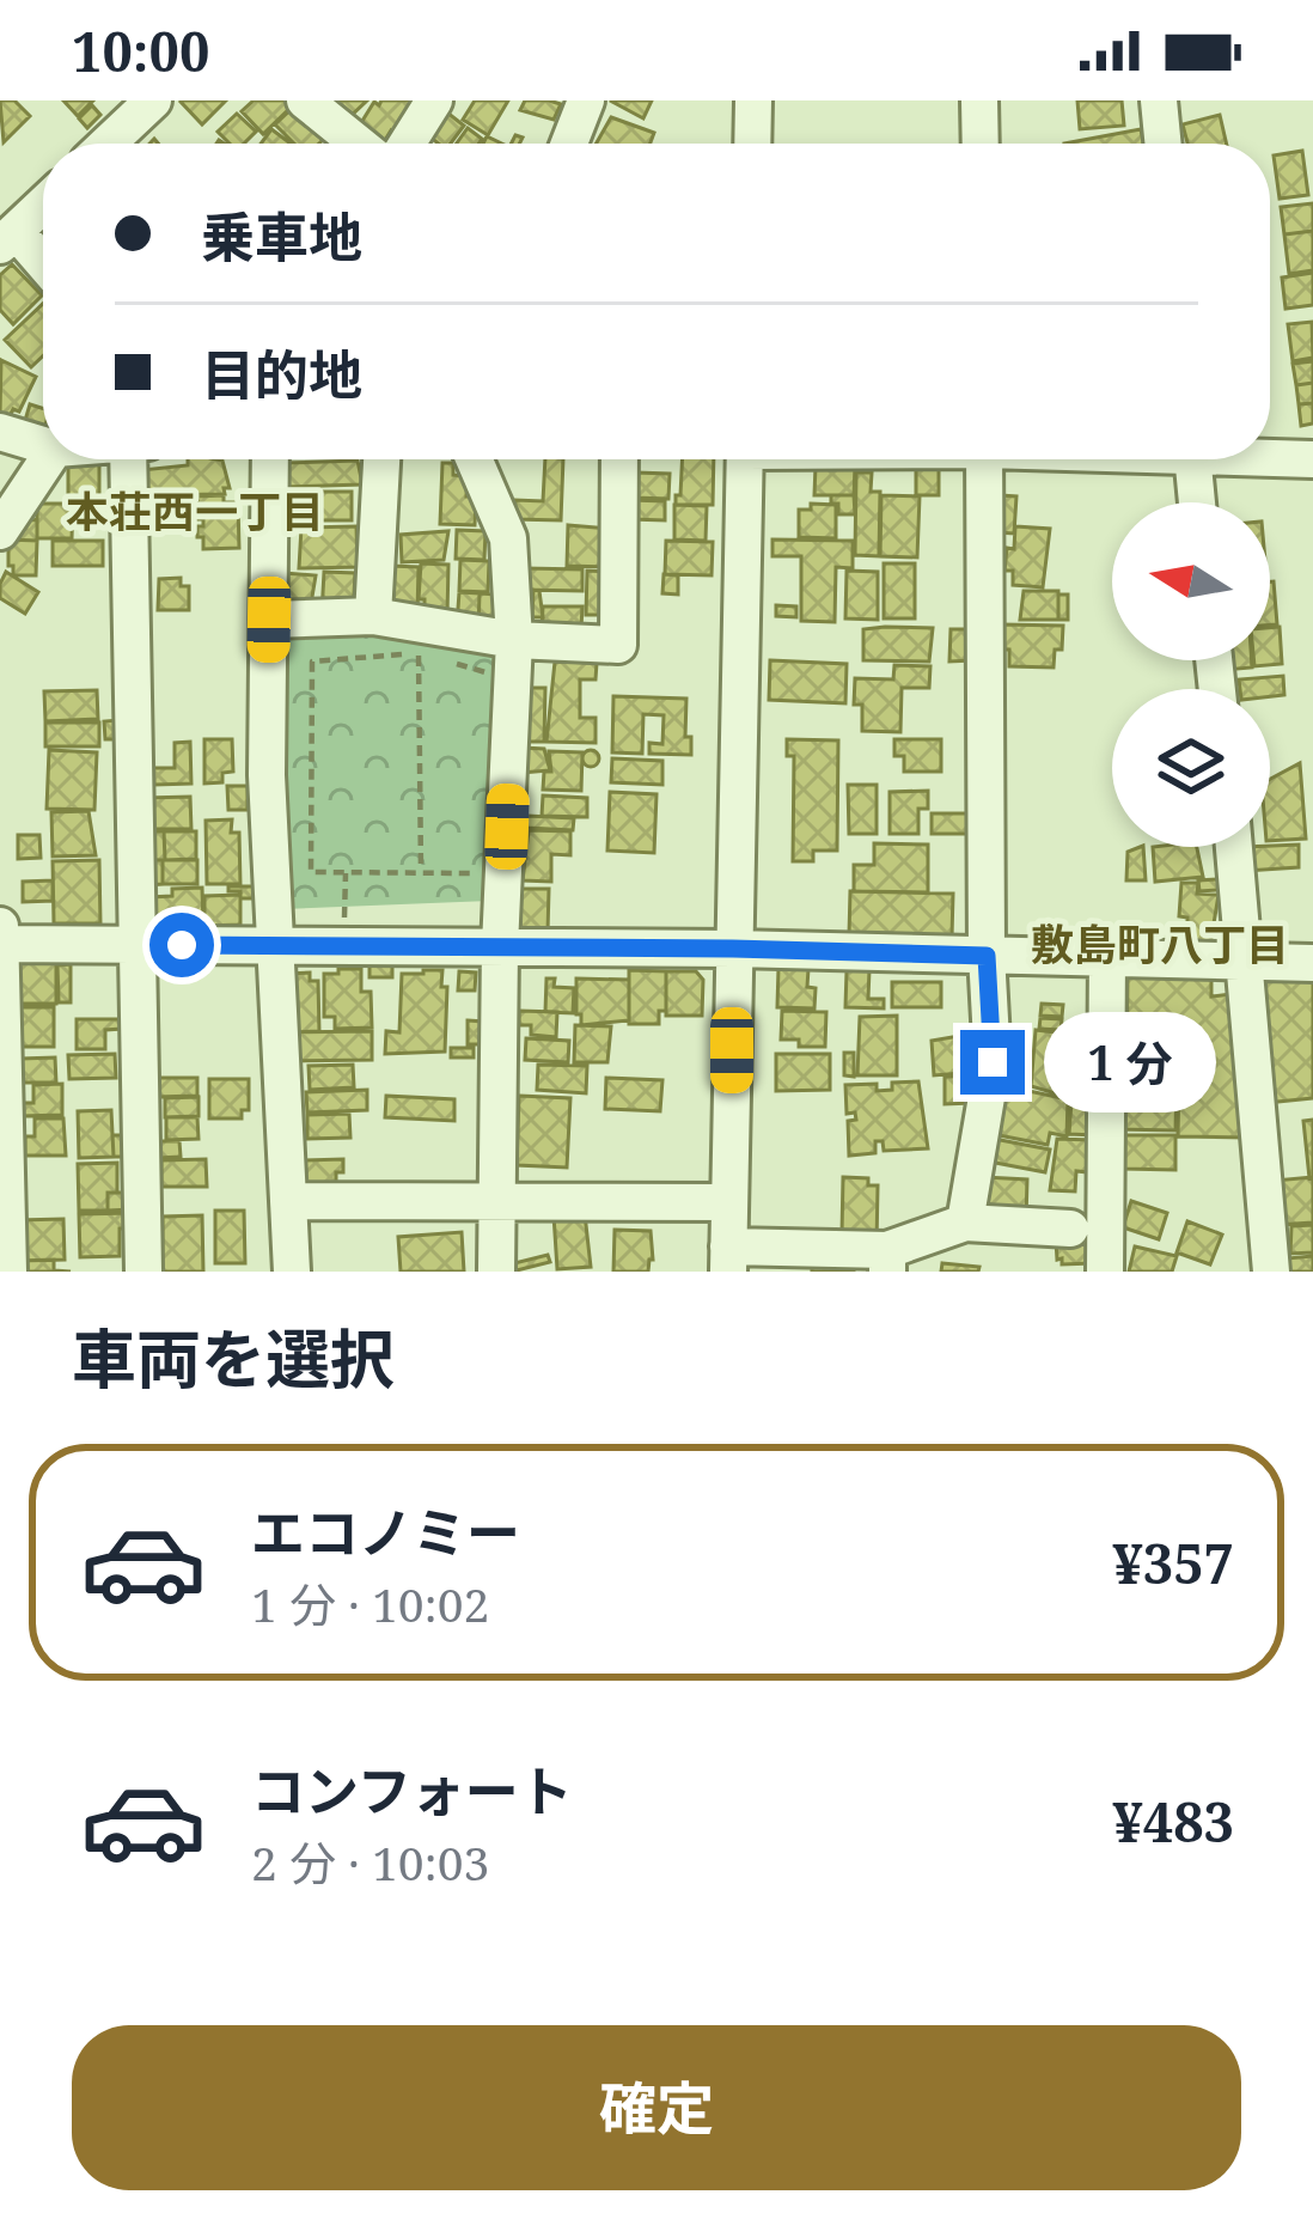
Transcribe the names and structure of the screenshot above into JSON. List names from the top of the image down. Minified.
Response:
{"districts":["本荘西一丁目","敷島町八丁目"],"north":"left","page":{"status":"10:00","banner":["乗車地","目的地"],"bubble":"1 分","heading":"車両を選択","list":[{"name":"エコノミー","note":"1 分 · 10:02","value":"¥357"},{"name":"コンフォート","note":"2 分 · 10:03","value":"¥483"}],"buttons":"確定"}}
